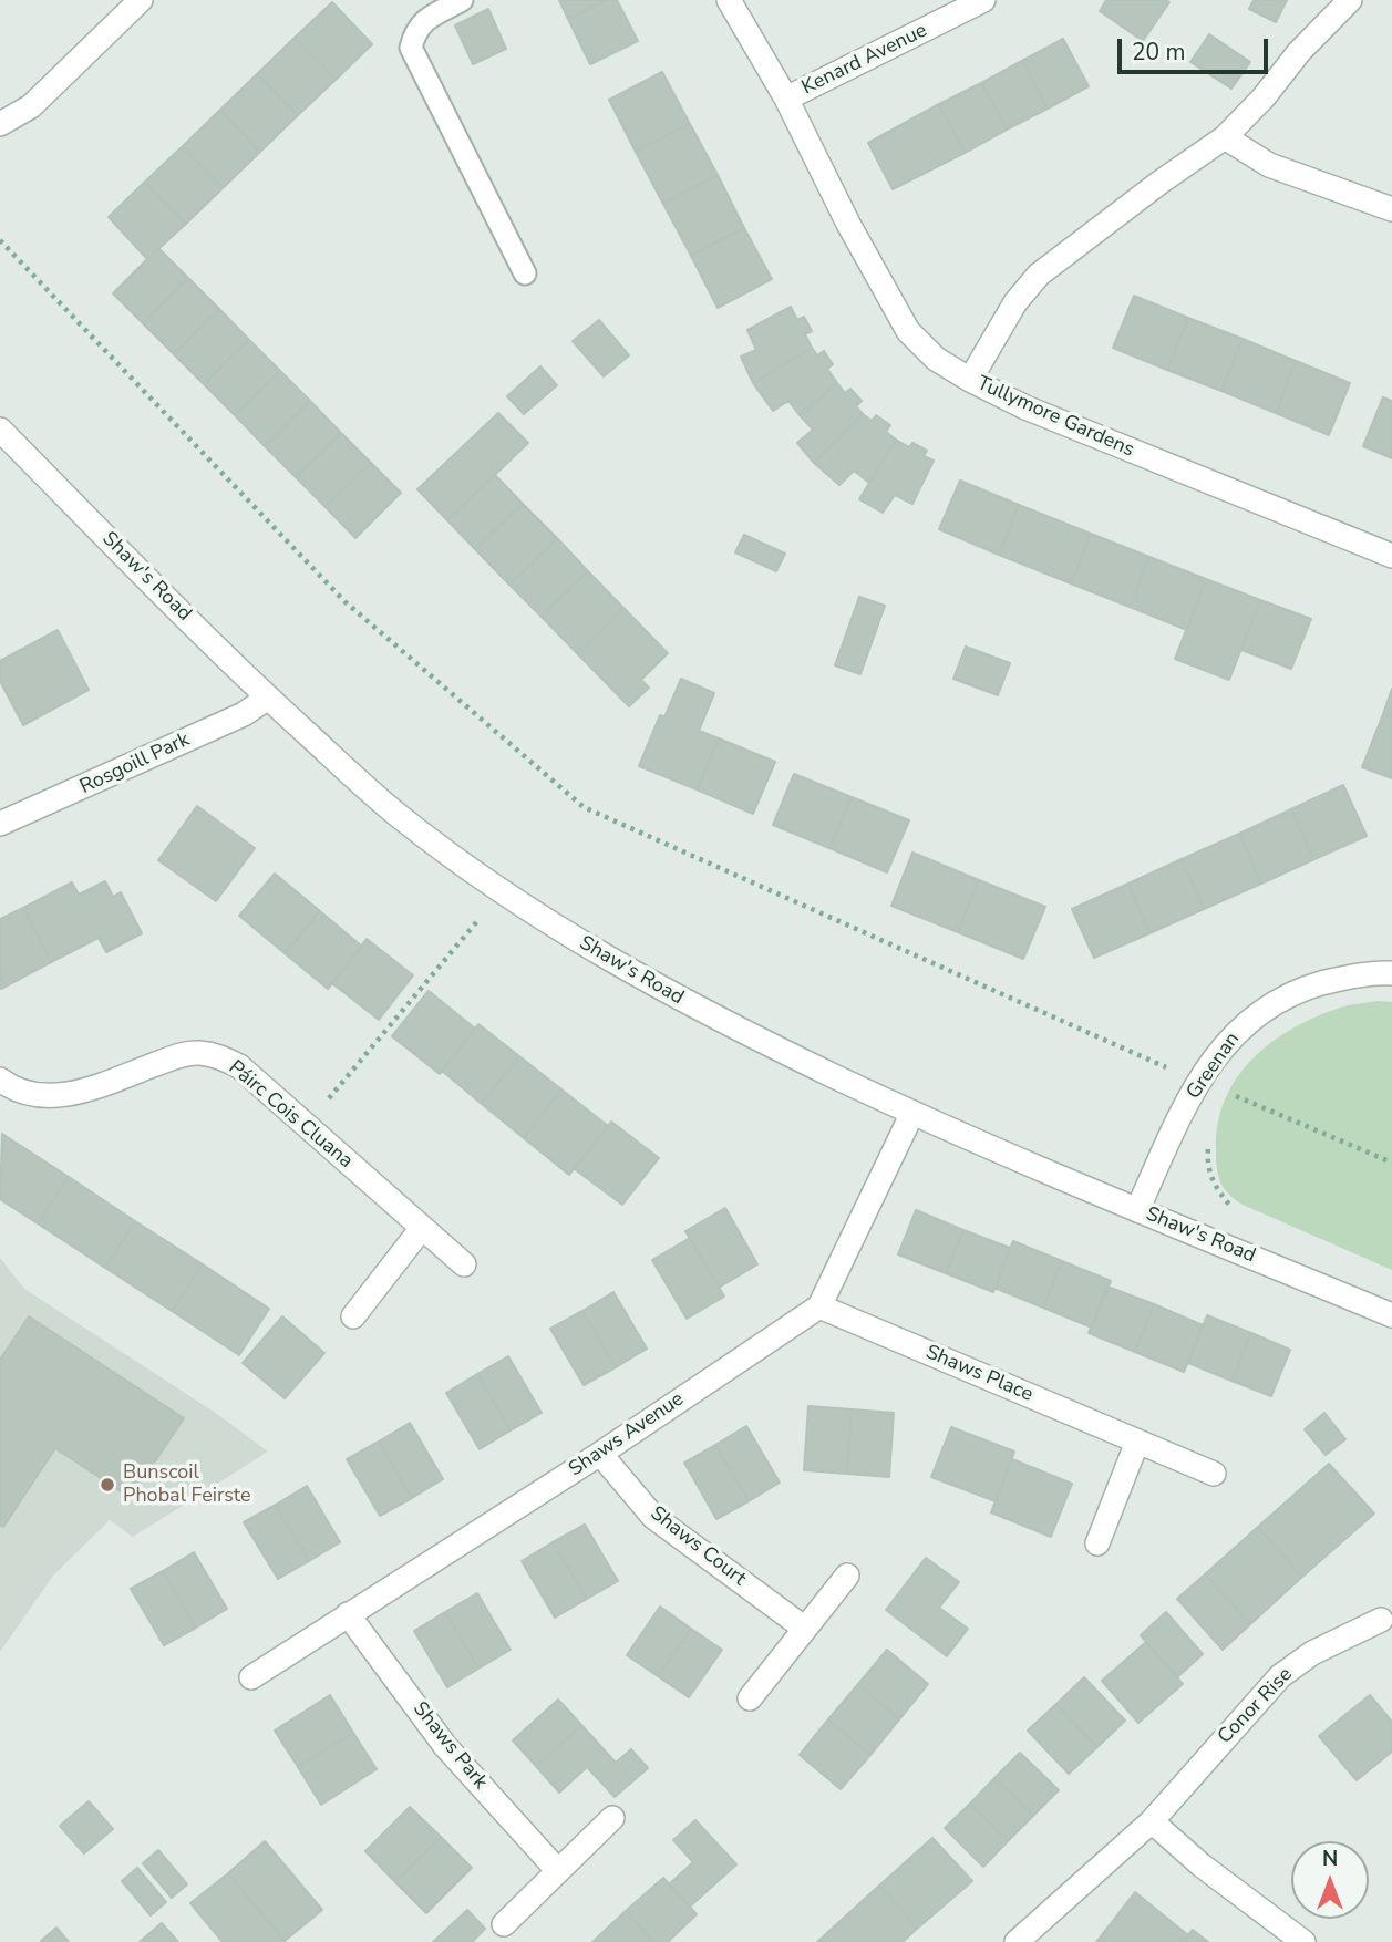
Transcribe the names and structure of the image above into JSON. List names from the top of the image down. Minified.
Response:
{"streets":{"street":["Kenard Avenue","Tullymore Gardens","Shaw's Road","Rosgoill Park","Greenan","Páirc Cois Cluana","Shaws Place","Shaws Avenue","Shaws Court","Conor Rise","Shaws Park"]},"crossings":[["Kenard Avenue","Tullymore Gardens"],["Shaw's Road","Rosgoill Park"],["Shaw's Road","Greenan"],["Shaws Place","Shaws Avenue"],["Shaws Avenue","Shaws Court"],["Shaws Avenue","Shaws Park"]],"places":["Bunscoil Phobal Feirste"],"scale_bar":"20 m","north":"top"}
